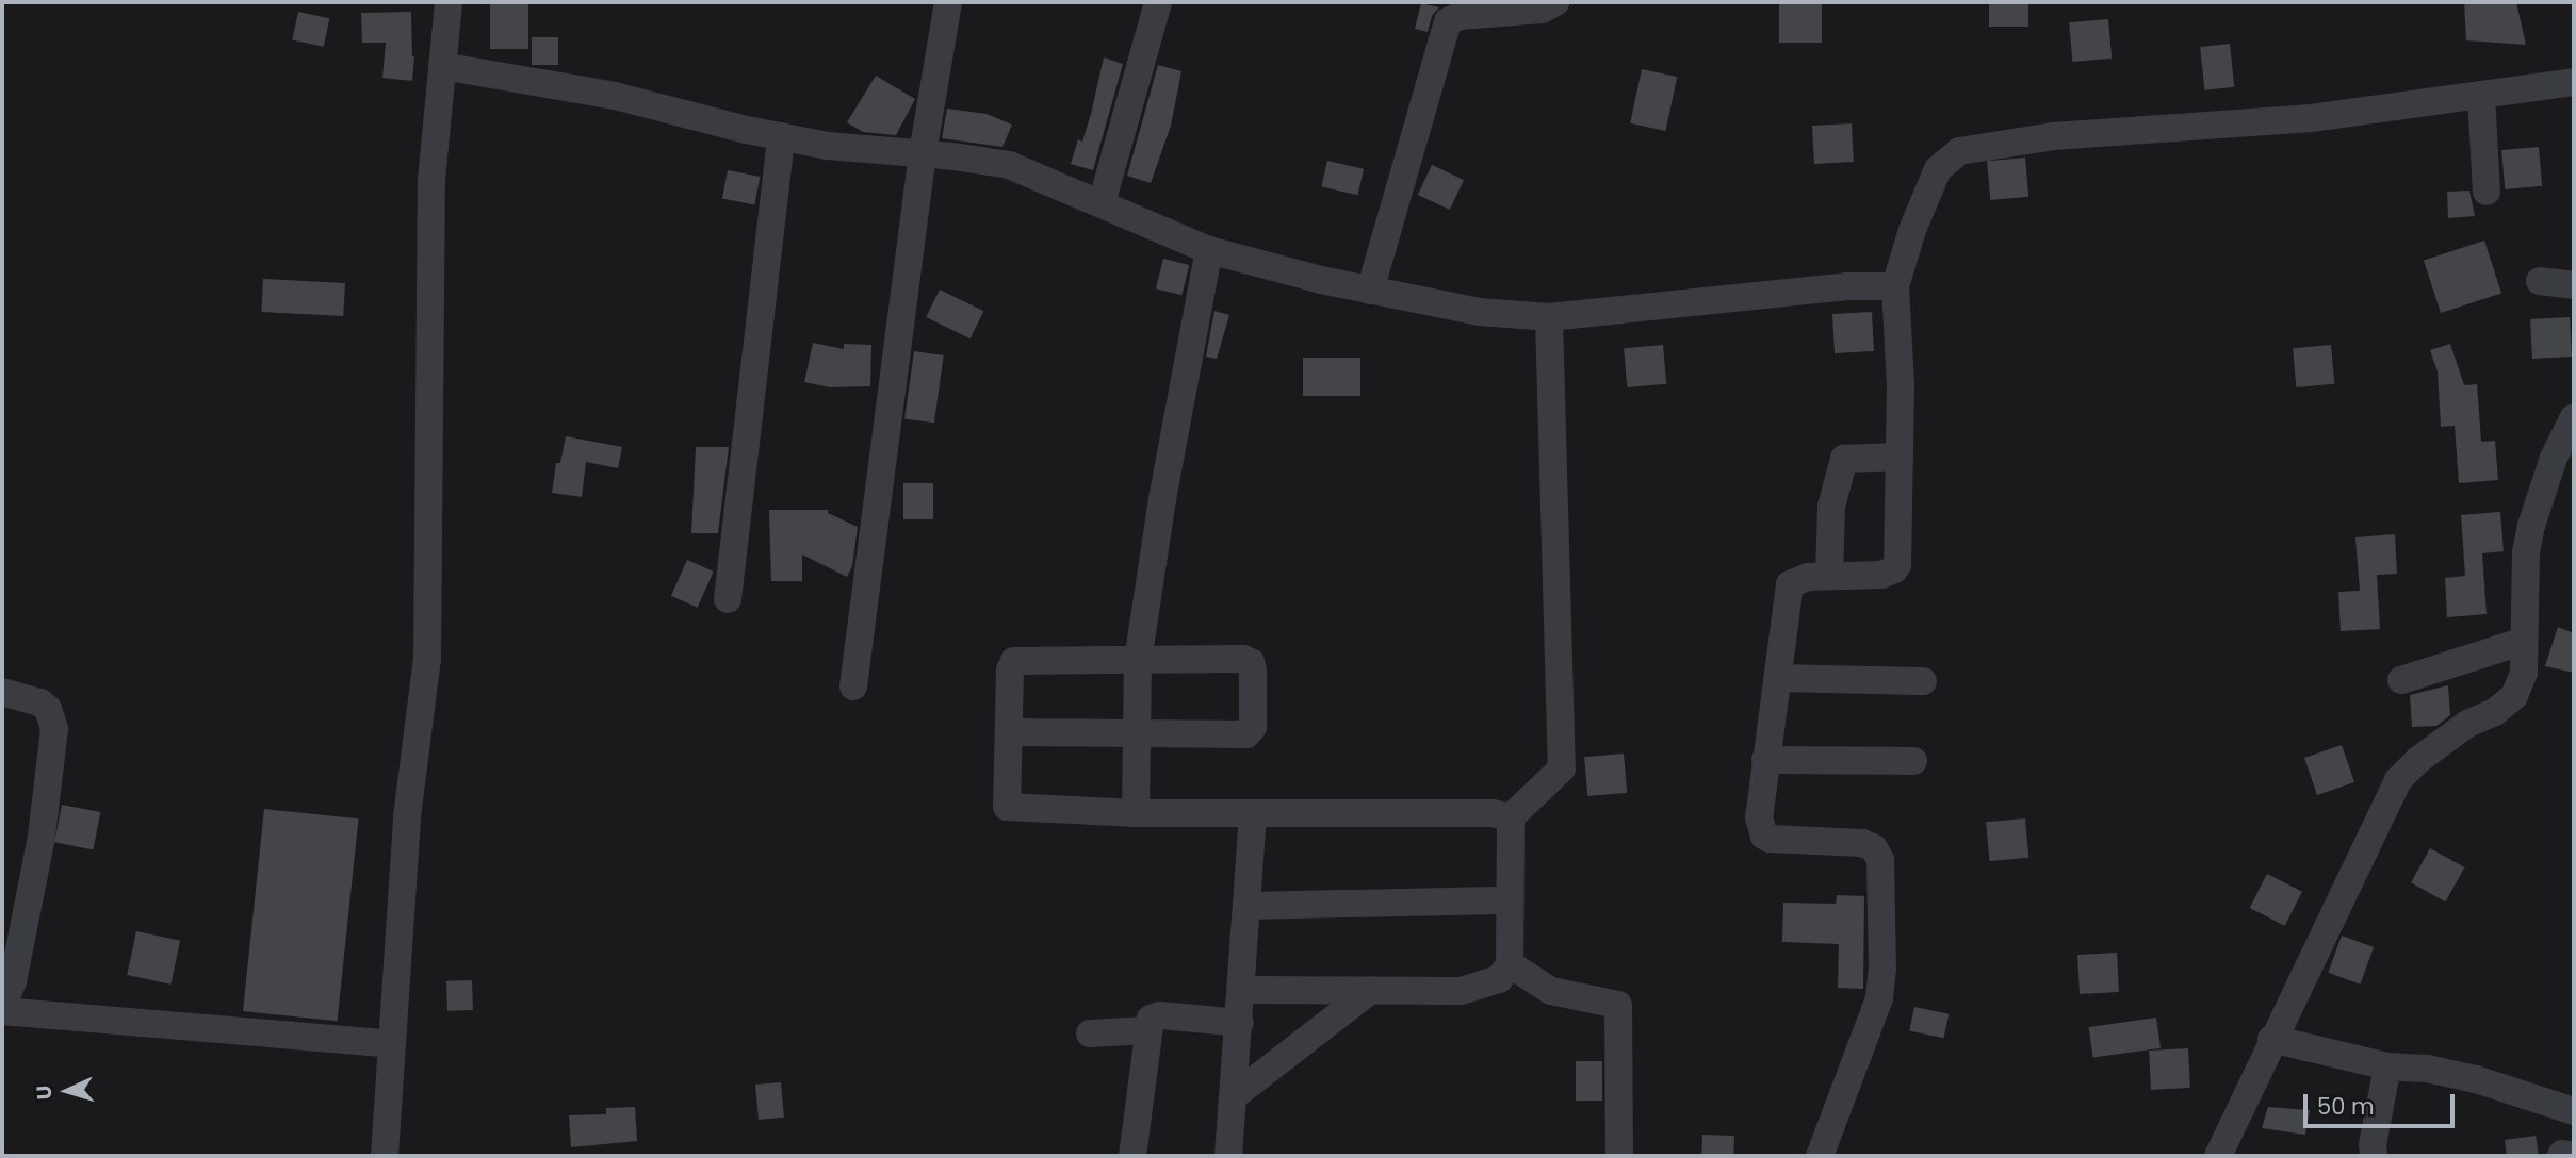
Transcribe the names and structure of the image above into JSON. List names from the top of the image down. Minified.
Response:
{"scale_bar":"50 m","north":"left"}
